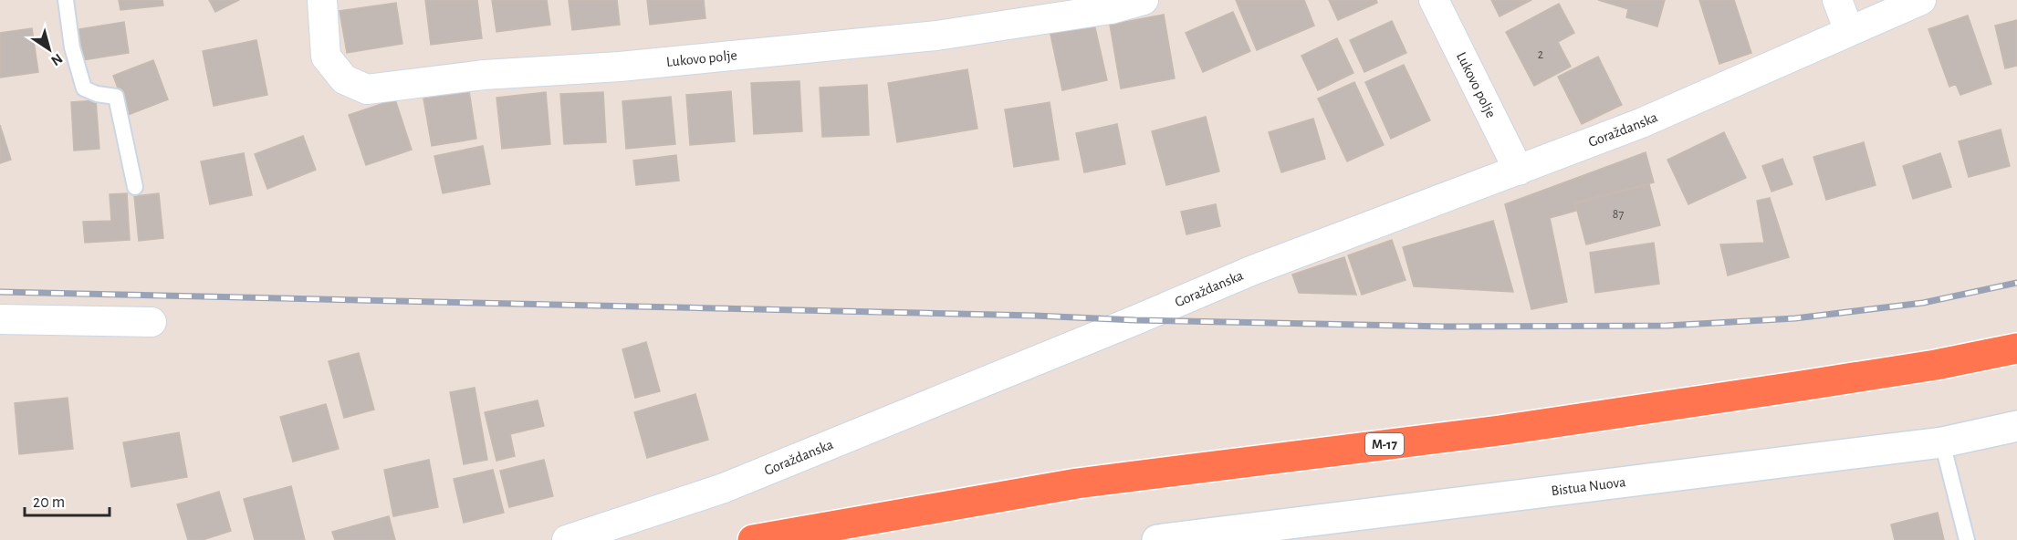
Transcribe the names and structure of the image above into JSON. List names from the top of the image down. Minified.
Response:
{"streets":{"highway":["M-17"],"street":["Lukovo polje","Goraždanska","Bistua Nuova"]},"crossings":[["Lukovo polje","Goraždanska"]],"house_numbers":["2","87"],"scale_bar":"20 m","north":"bottom right"}
